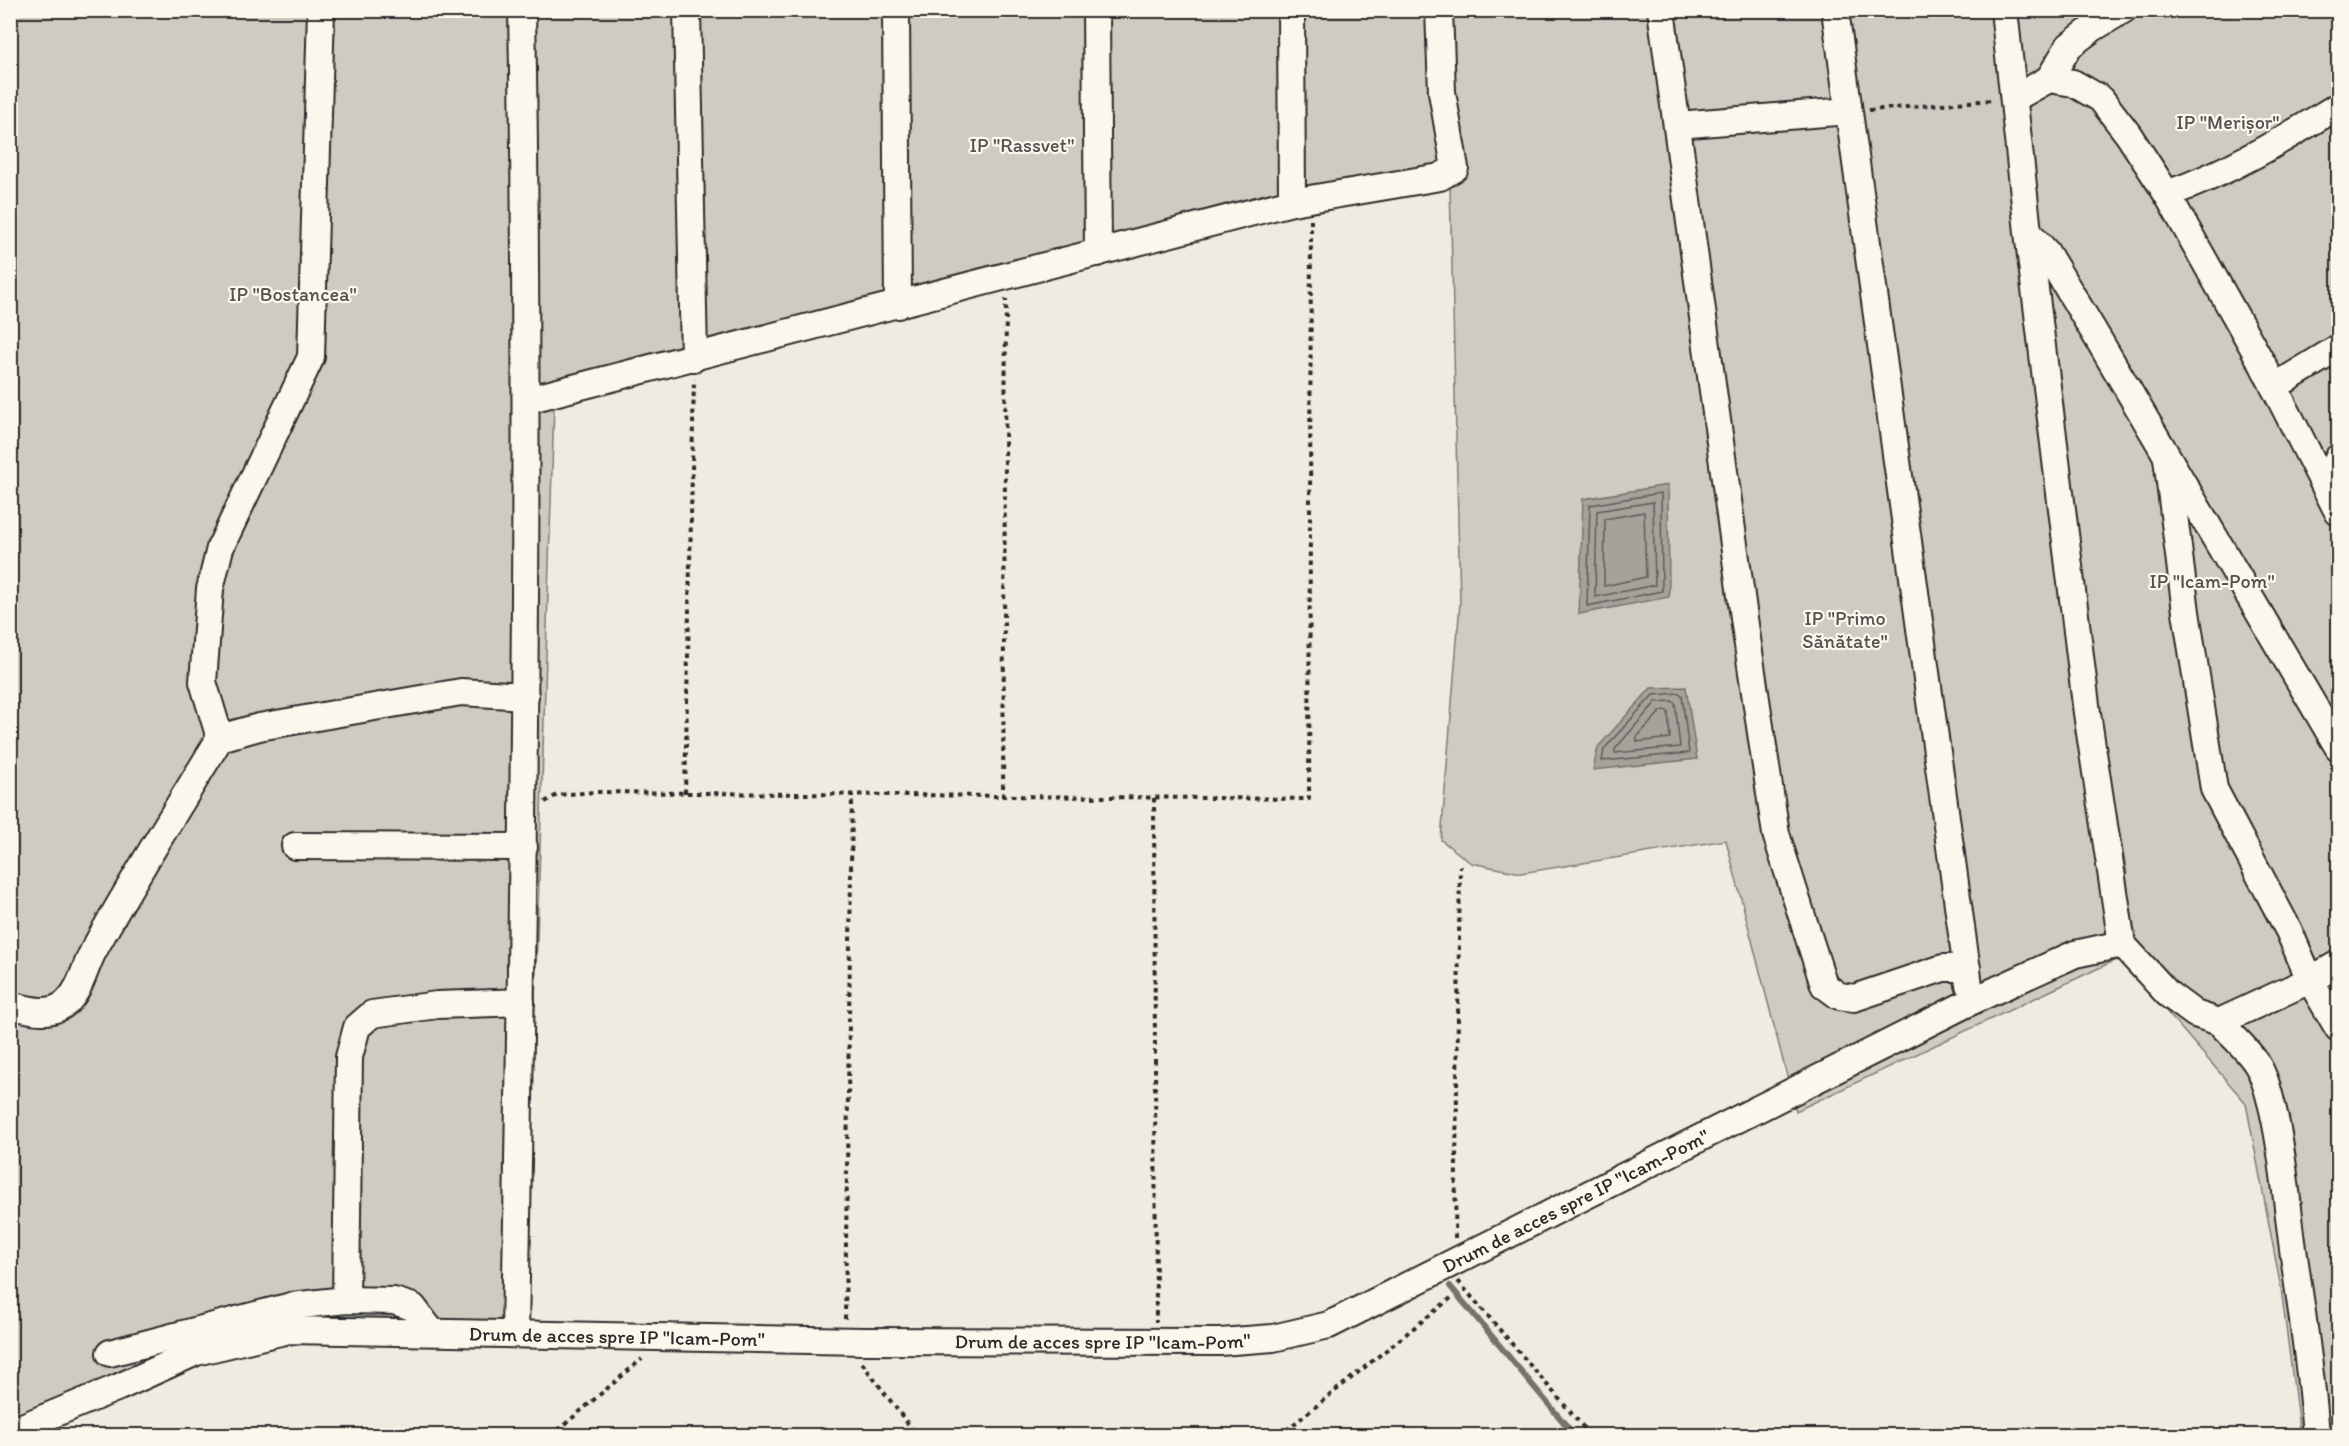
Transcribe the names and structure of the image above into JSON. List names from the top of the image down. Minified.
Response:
{"streets":{"street":["Drum de acces spre IP \"Icam-Pom\""]},"parks":["IP \"Merișor\"","IP \"Rassvet\"","IP \"Bostancea\"","IP \"Icam-Pom\"","IP \"Primo Sănătate\""]}
